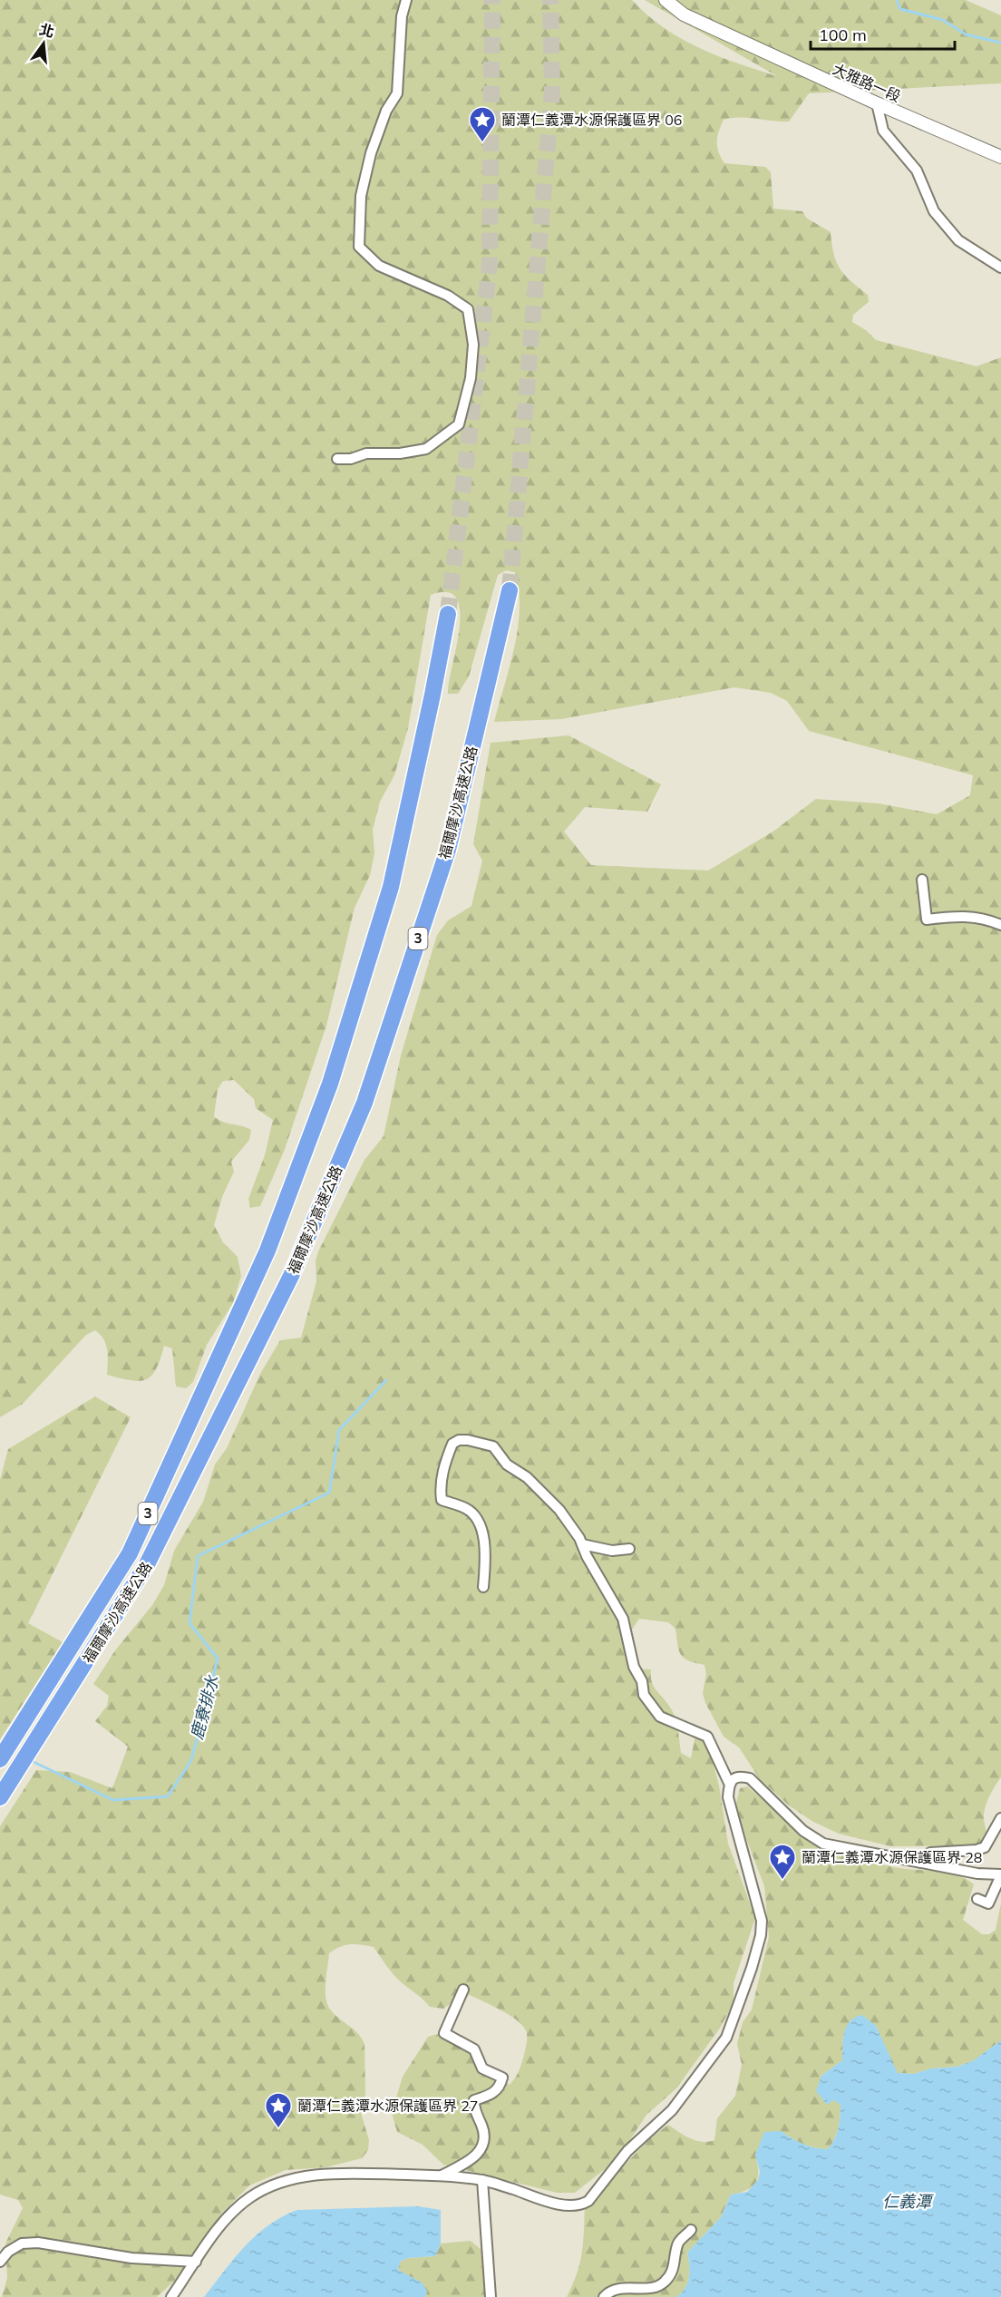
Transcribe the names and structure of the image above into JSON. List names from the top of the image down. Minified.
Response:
{"streets":{"highway":["福爾摩沙高速公路","3"],"main road":["大雅路一段"]},"water":["鹿寮排水","仁義潭"],"places":{"place":["蘭潭仁義潭水源保護區界 06","蘭潭仁義潭水源保護區界 28","蘭潭仁義潭水源保護區界 27"]},"scale_bar":"100 m","north":"top"}
